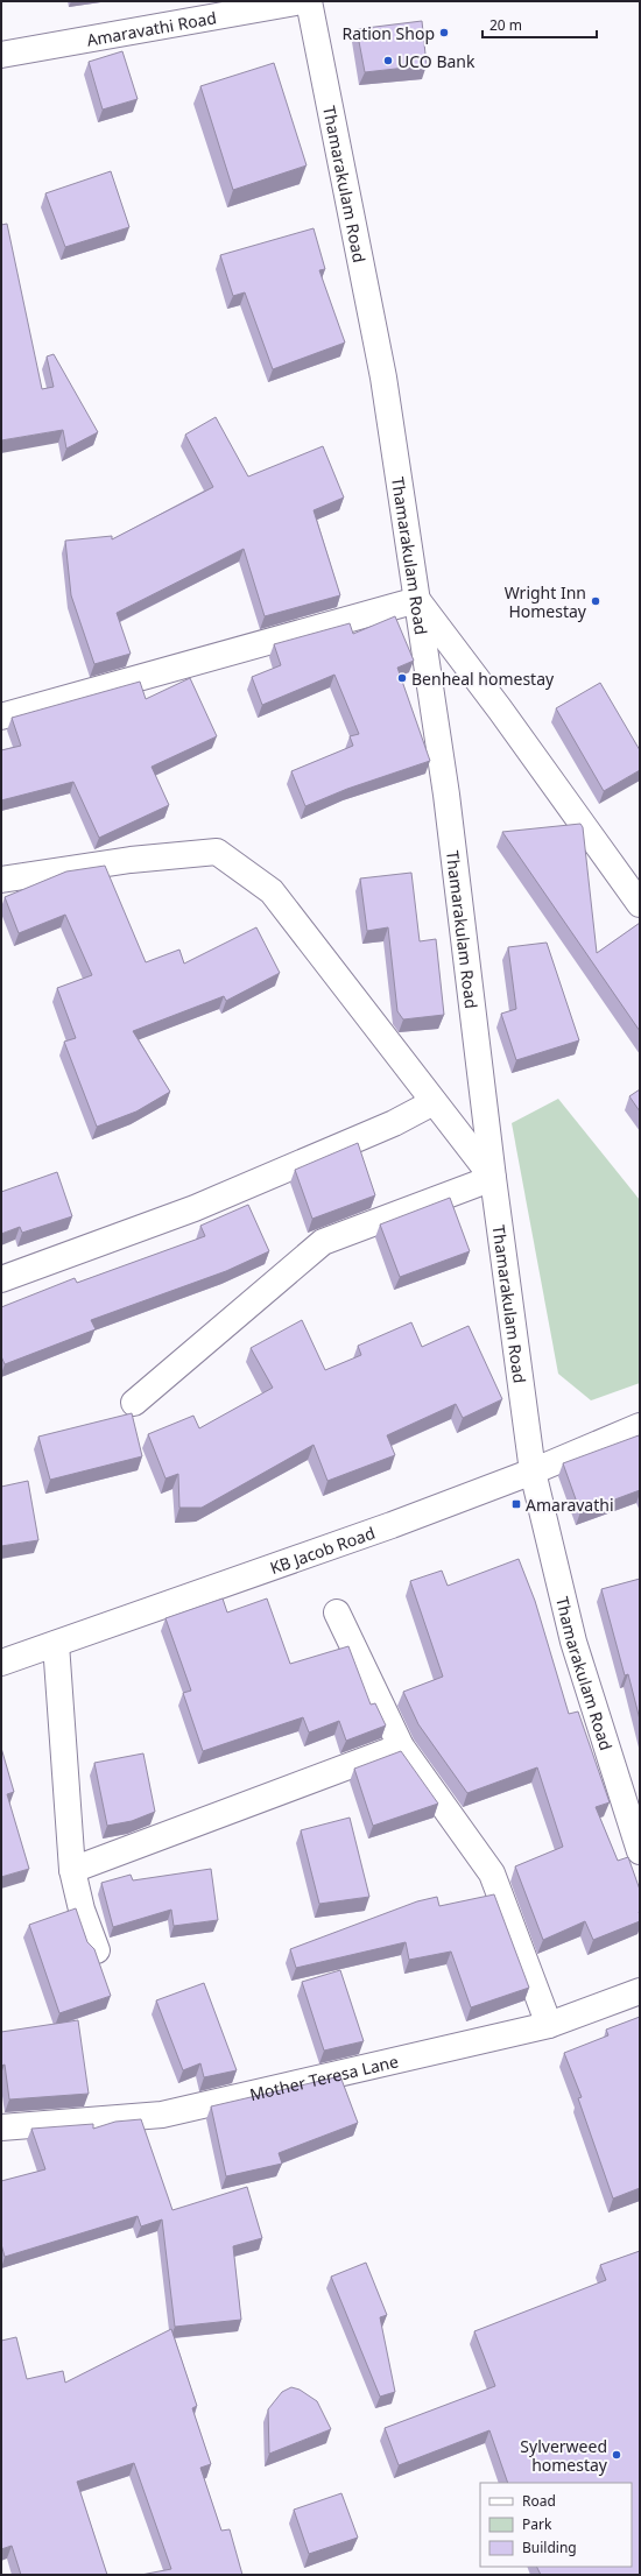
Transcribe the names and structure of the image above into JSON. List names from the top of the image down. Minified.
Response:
{"streets":{"street":["Amaravathi Road","Thamarakulam Road","KB Jacob Road","Mother Teresa Lane"]},"crossings":[["Thamarakulam Road","KB Jacob Road"]],"places":{"other":["Ration Shop","UCO Bank","Wright Inn Homestay","Benheal homestay","Sylverweed homestay"],"transit":["Amaravathi"]},"legend":["Road","Park","Building"],"scale_bar":"20 m"}
